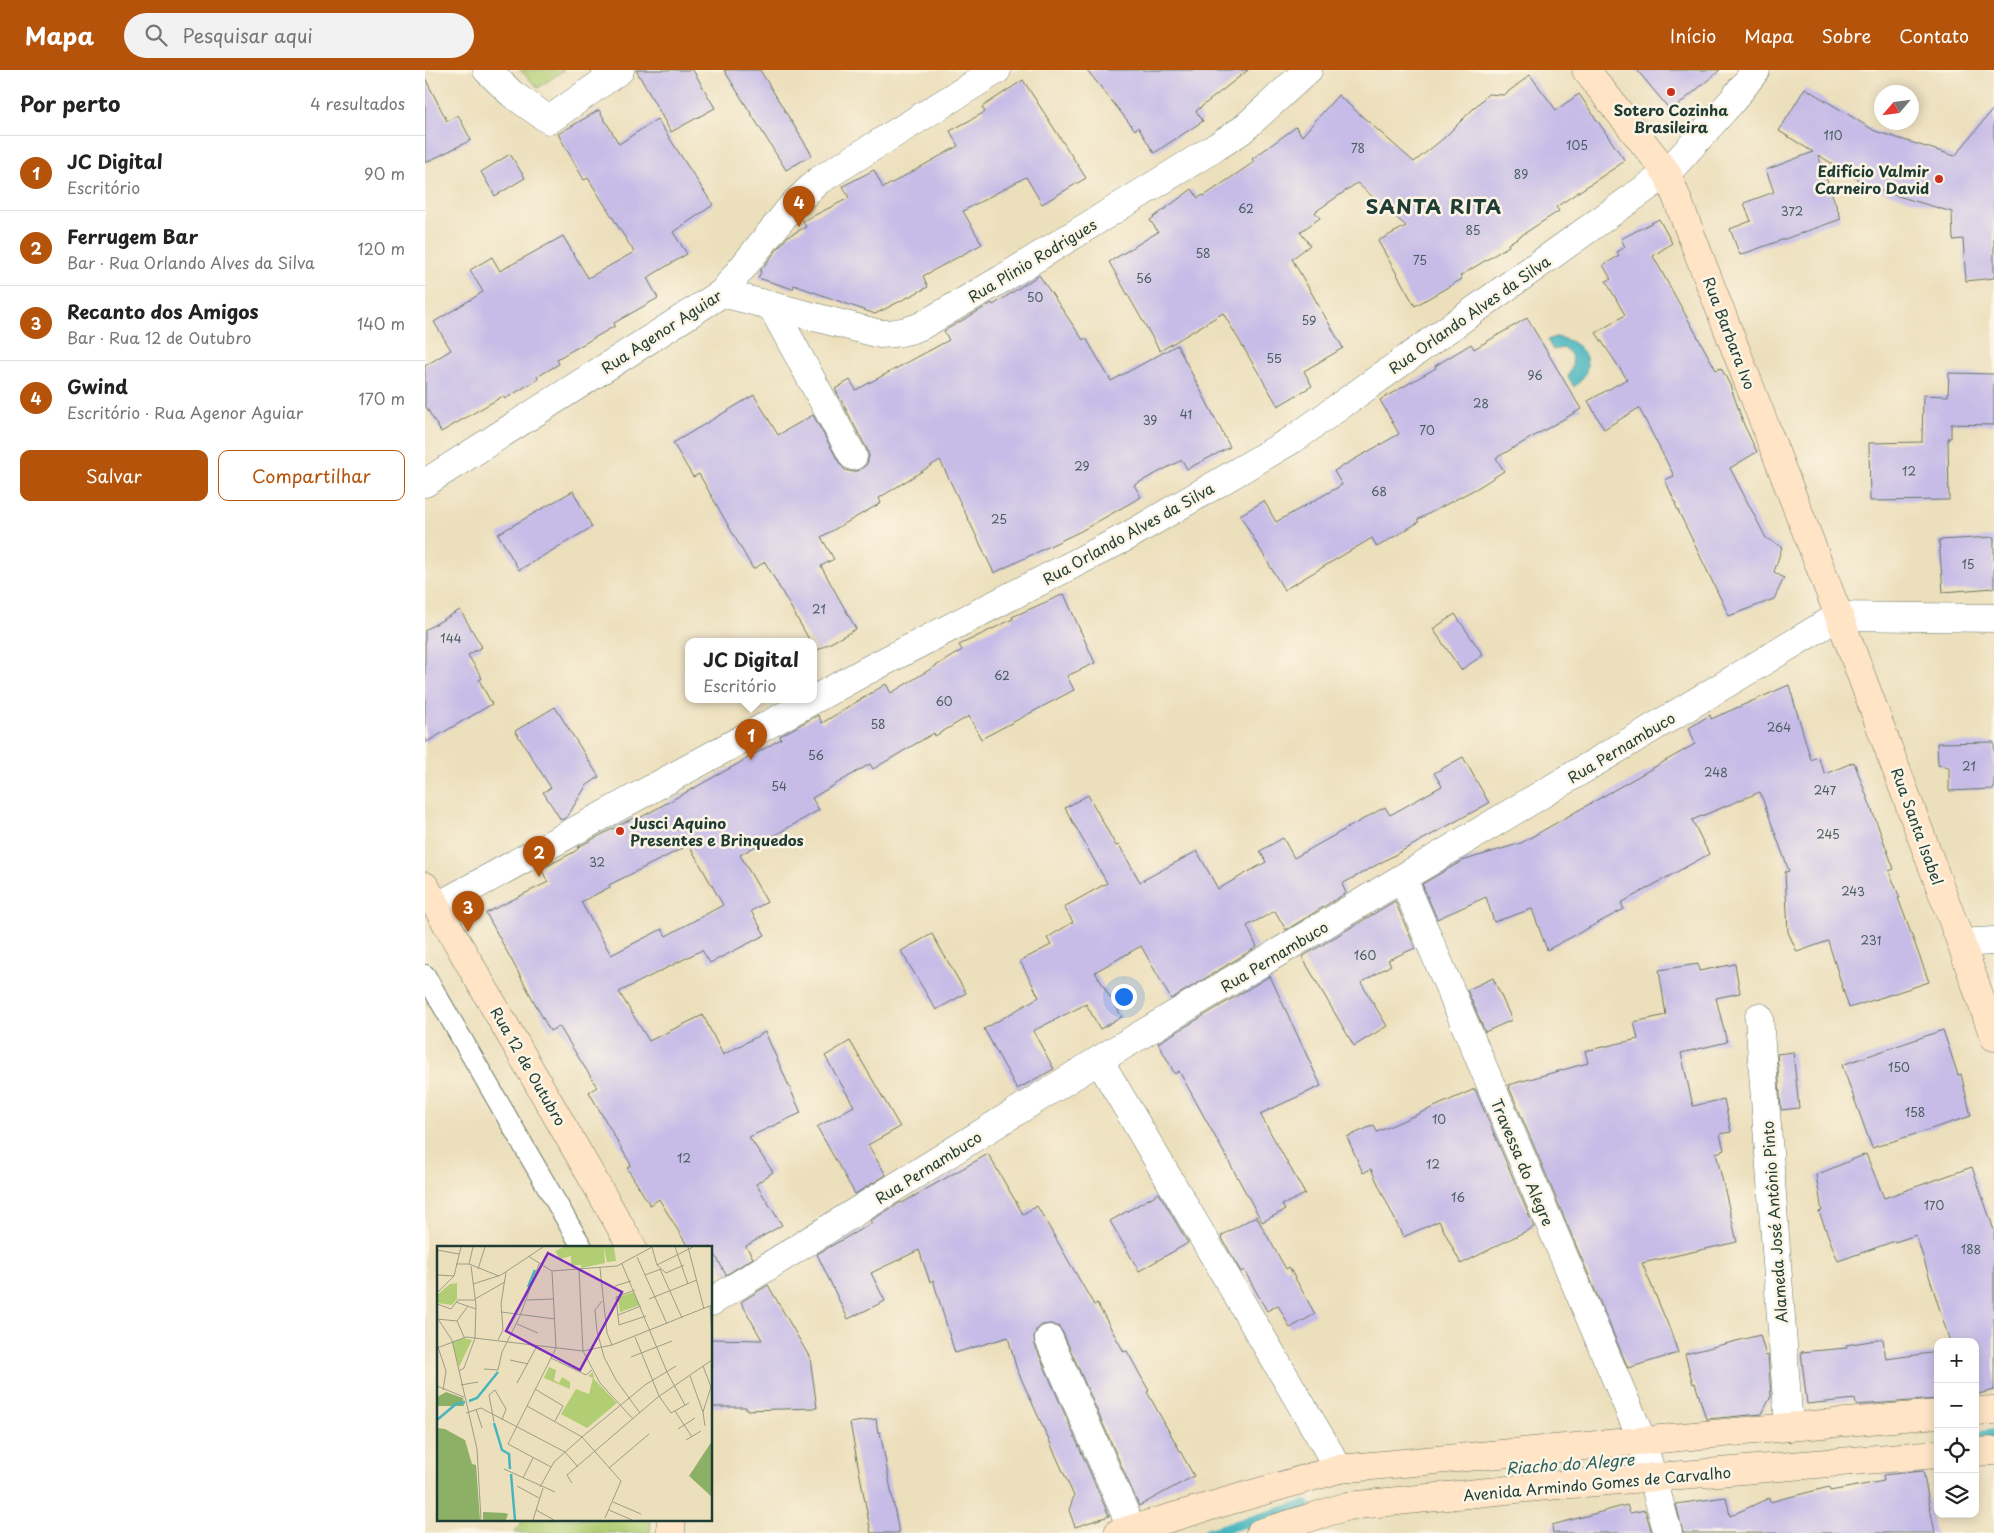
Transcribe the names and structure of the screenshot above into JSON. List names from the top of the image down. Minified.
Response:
{"streets":{"street":["Rua Plinio Rodrigues","Rua Orlando Alves da Silva","Rua Agenor Aguiar","Rua Barbara Ivo","Rua Pernambuco","Rua Santa Isabel","Rua 12 de Outubro","Travessa do Alegre","Alameda José Antônio Pinto","Avenida Armindo Gomes de Carvalho"]},"crossings":[["Rua Plinio Rodrigues","Rua Agenor Aguiar"],["Rua Orlando Alves da Silva","Rua Barbara Ivo"],["Rua Orlando Alves da Silva","Rua 12 de Outubro"],["Rua Barbara Ivo","Rua Pernambuco"],["Rua Barbara Ivo","Rua Santa Isabel"],["Rua Pernambuco","Rua Santa Isabel"],["Rua Pernambuco","Travessa do Alegre"],["Travessa do Alegre","Avenida Armindo Gomes de Carvalho"]],"districts":["SANTA RITA"],"water":["Riacho do Alegre"],"places":["Sotero Cozinha Brasileira","Edifício Valmir Carneiro David","Jusci Aquino Presentes e Brinquedos"],"house_numbers":["110","105","78","89","62","372","85","58","75","56","50","59","55","96","28","41","39","70","29","12","68","25","15","21","144","62","60","58","264","56","21","248","54","247","245","32","243","231","160","150","158","10","12","12","16","170","188"],"north":"bottom left","page":{"header":"Mapa","search":"Pesquisar aqui","nav":["Início","Mapa","Sobre","Contato"],"heading":["Por perto","4 resultados"],"list":[{"mark":"1","name":"JC Digital","note":"Escritório","value":"90 m"},{"mark":"2","name":"Ferrugem Bar","note":"Bar · Rua Orlando Alves da Silva","value":"120 m"},{"mark":"3","name":"Recanto dos Amigos","note":"Bar · Rua 12 de Outubro","value":"140 m"},{"mark":"4","name":"Gwind","note":"Escritório · Rua Agenor Aguiar","value":"170 m"}],"pins":["4","1","2","3"],"buttons":["Salvar","Compartilhar"],"popup":["JC Digital","Escritório"],"map_buttons":["+","−"]}}
